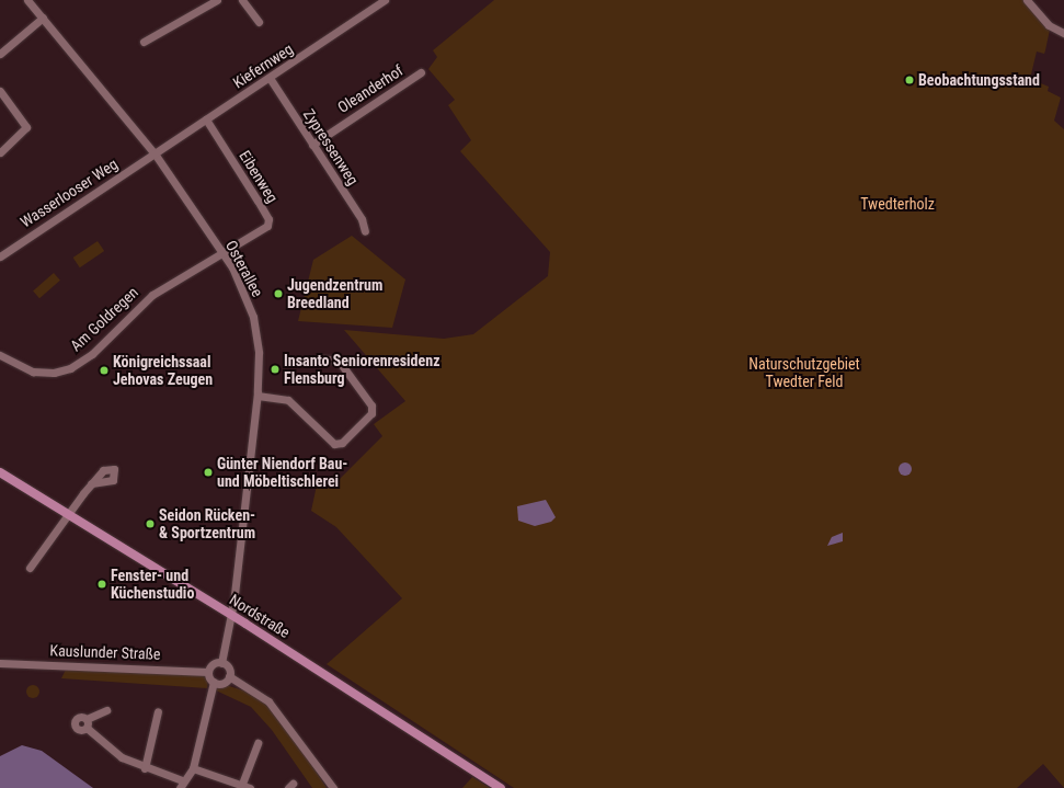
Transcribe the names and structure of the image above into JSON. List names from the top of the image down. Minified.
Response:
{"streets":{"main road":["Nordstraße"],"street":["Kiefernweg","Oleanderhof","Zypressenweg","Eibenweg","Wasserlooser Weg","Osterallee","Am Goldregen","Kauslunder Straße"]},"crossings":[["Kiefernweg","Zypressenweg"],["Kiefernweg","Eibenweg"],["Kiefernweg","Wasserlooser Weg"],["Kiefernweg","Osterallee"],["Oleanderhof","Zypressenweg"],["Eibenweg","Osterallee"],["Eibenweg","Am Goldregen"],["Wasserlooser Weg","Osterallee"],["Osterallee","Am Goldregen"],["Osterallee","Nordstraße"],["Osterallee","Kauslunder Straße"]],"parks":["Twedterholz","Naturschutzgebiet Twedter Feld"],"places":["Beobachtungsstand","Jugendzentrum Breedland","Insanto Seniorenresidenz Flensburg","Königreichssaal Jehovas Zeugen","Günter Niendorf Bau- und Möbeltischlerei","Seidon Rücken- & Sportzentrum","Fenster- und Küchenstudio"]}
